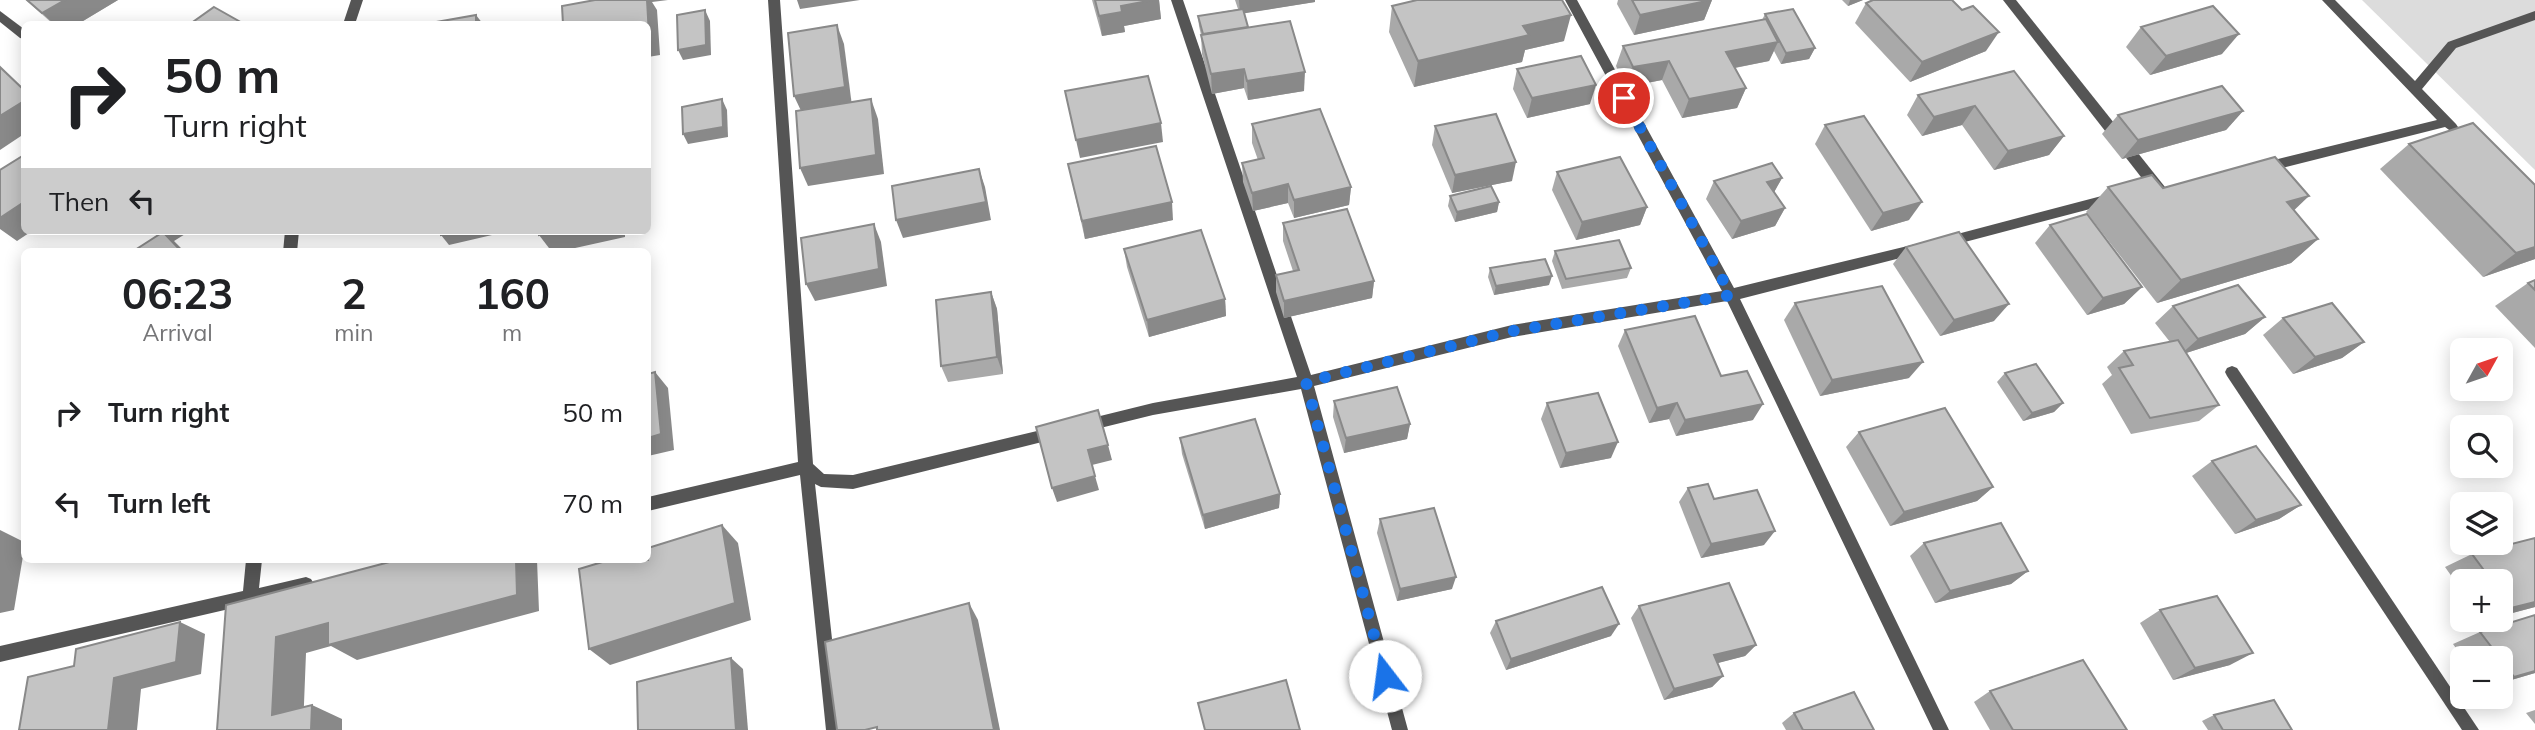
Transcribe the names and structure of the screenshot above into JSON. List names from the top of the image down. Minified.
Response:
{"north":"top right","page":{"turn":["50 m","Turn right"],"then":"Then","eta":["06:23","Arrival","2","min","160","m"],"map_buttons":["+","−"],"list":[{"name":"Turn right","value":"50 m"},{"name":"Turn left","value":"70 m"}]}}
